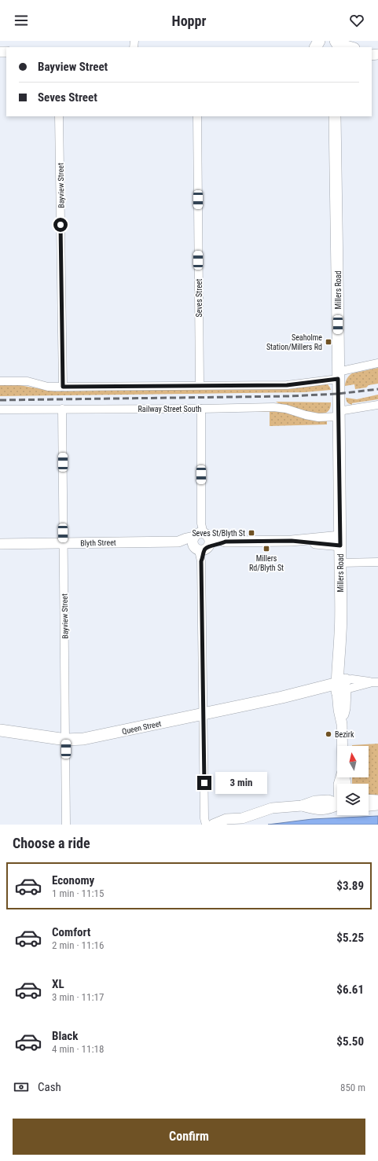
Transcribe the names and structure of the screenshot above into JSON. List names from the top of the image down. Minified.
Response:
{"streets":{"main road":["Millers Road","Queen Street"],"street":["Bayview Street","Seves Street","Railway Street South","Blyth Street"]},"crossings":[["Bayview Street","Railway Street South"],["Bayview Street","Blyth Street"],["Bayview Street","Queen Street"],["Millers Road","Railway Street South"],["Millers Road","Queen Street"]],"places":{"transit":["Seaholme Station/Millers Rd","Seves St/Blyth St","Millers Rd/Blyth St"],"other":["Bezirk"]},"north":"top","page":{"header":"Hoppr","banner":["Bayview Street","Seves Street"],"bubble":"3 min","heading":"Choose a ride","list":[{"name":"Economy","note":"1 min · 11:15","value":"$3.89"},{"name":"Comfort","note":"2 min · 11:16","value":"$5.25"},{"name":"XL","note":"3 min · 11:17","value":"$6.61"},{"name":"Black","note":"4 min · 11:18","value":"$5.50"}],"pay":["Cash","850 m"],"buttons":"Confirm"}}
